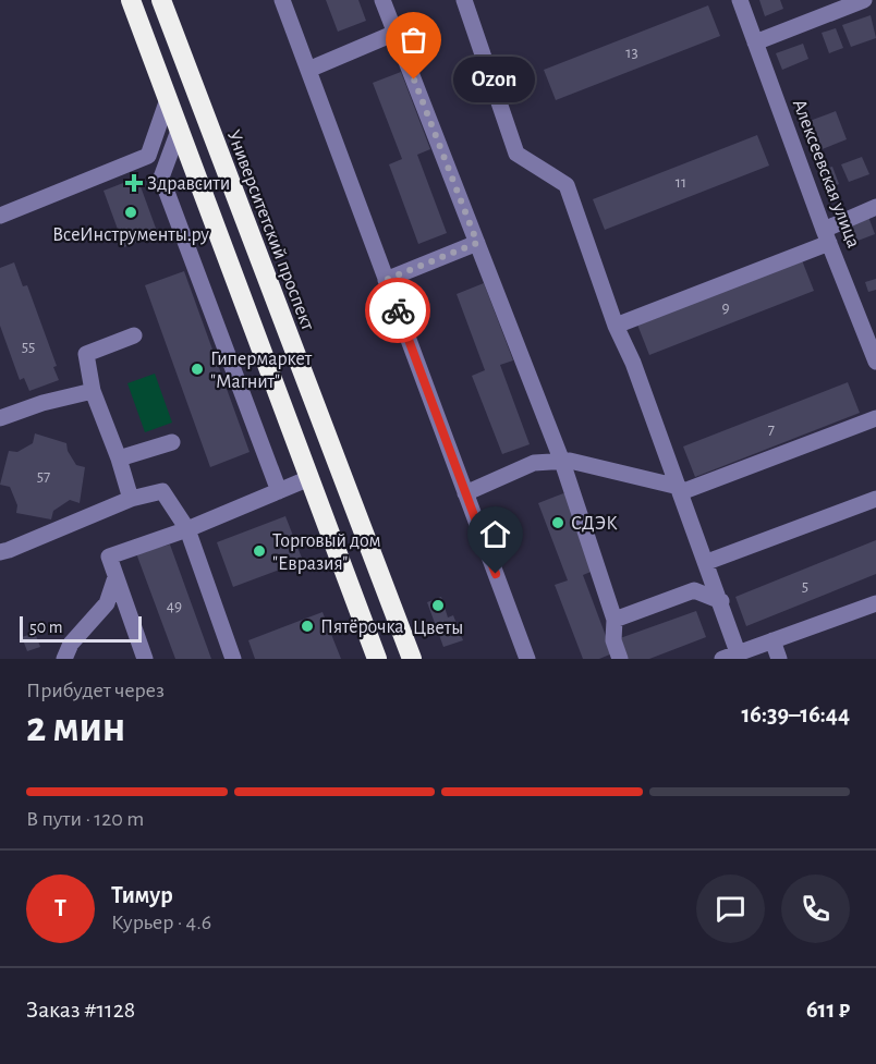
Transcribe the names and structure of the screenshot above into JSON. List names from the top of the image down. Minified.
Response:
{"streets":{"highway":["Университетский проспект"],"street":["Алексеевская улица"]},"places":{"other":["Ozon","ВсеИнструменты.ру","Гипермаркет \"Магнит\"","СДЭК","Торговый дом \"Евразия\"","Цветы","Пятёрочка"],"health":["Здравсити"]},"house_numbers":["13","11","9","55","7","57","5","49"],"scale_bar":"50 m","page":{"bubble":"Ozon","scale":"50 m","heading":["2 мин","Прибудет через","16:39–16:44"],"panel":["Тимур","Курьер · 4.6","Заказ #1128","611 ₽"],"bar":"В пути · 120 m","round":"Т"}}
